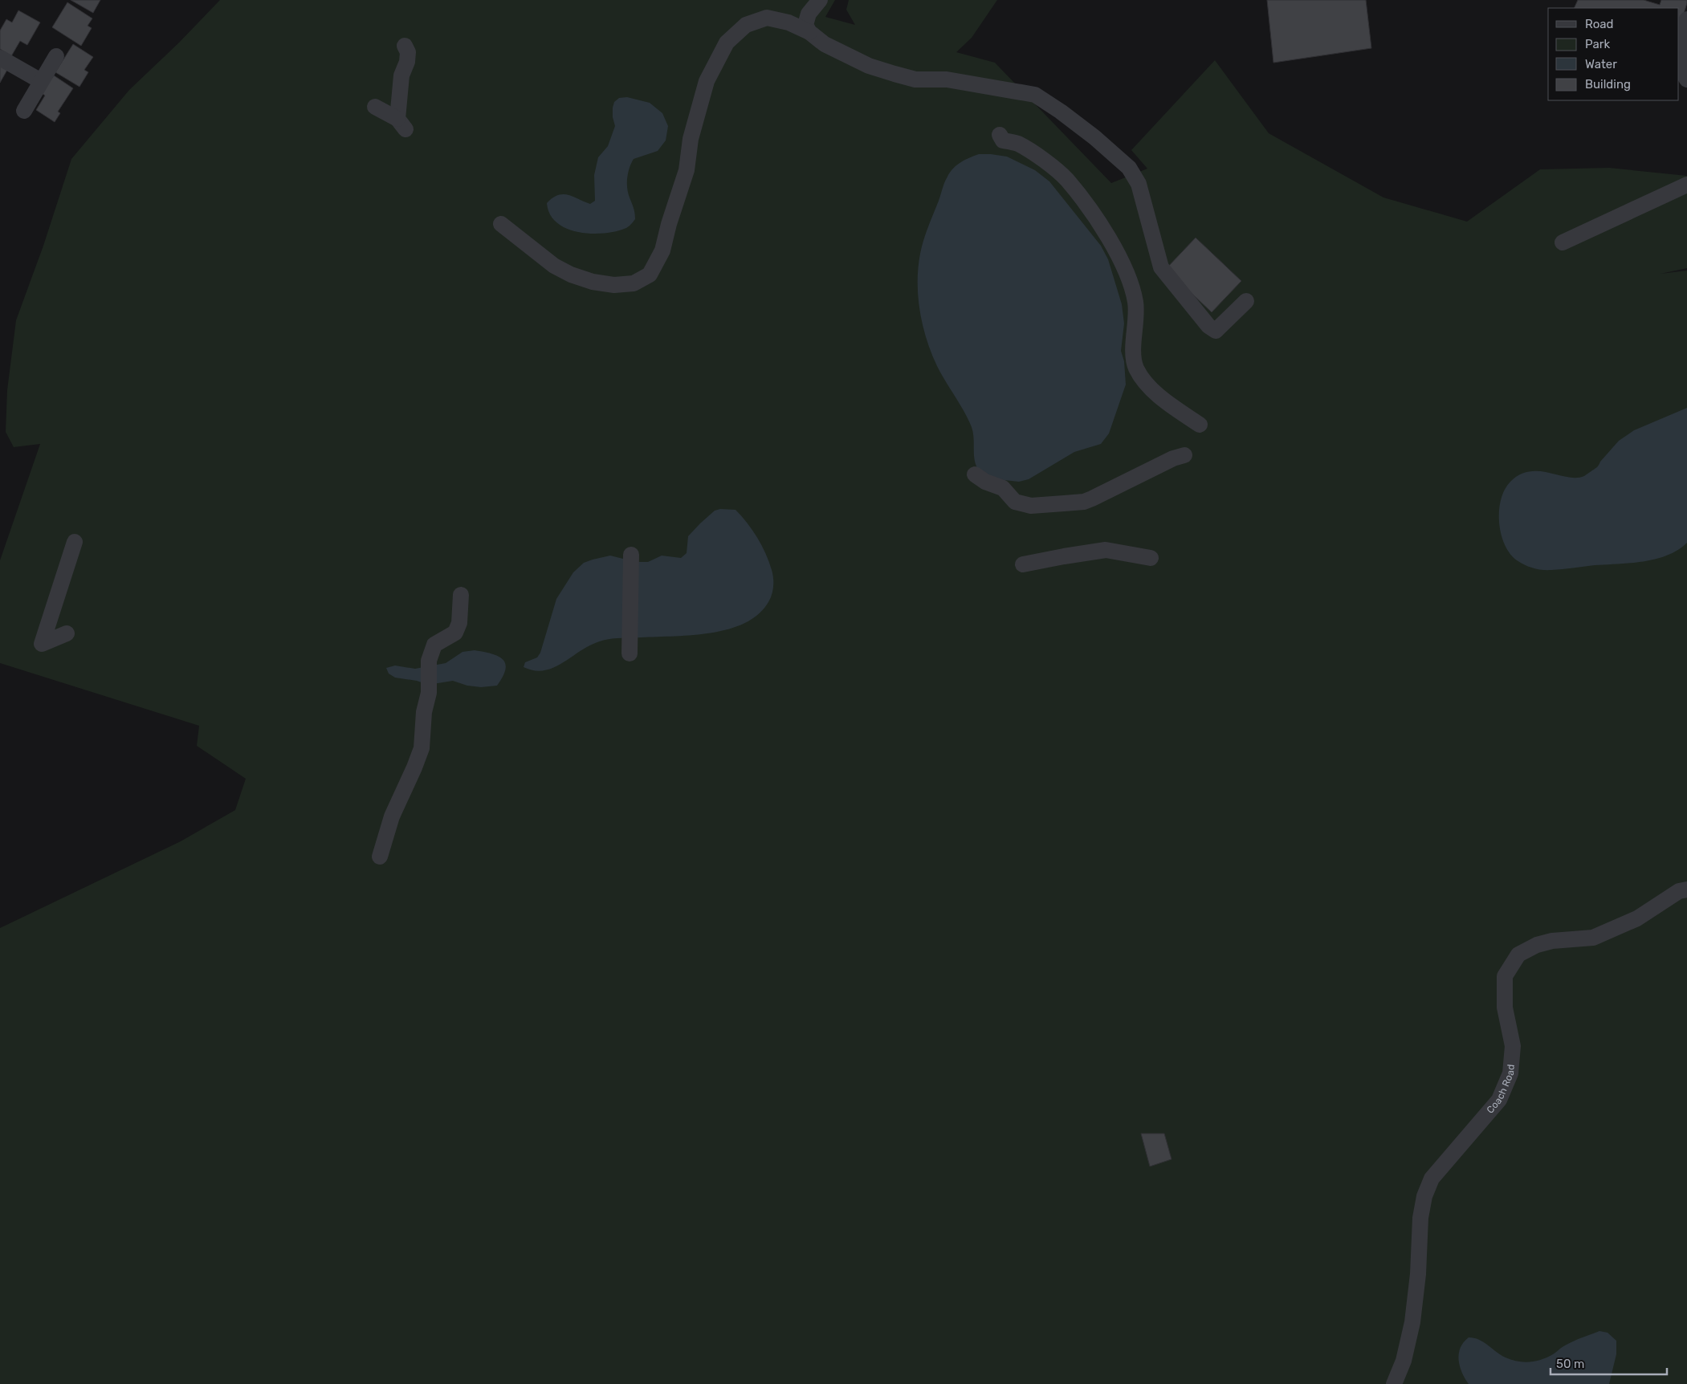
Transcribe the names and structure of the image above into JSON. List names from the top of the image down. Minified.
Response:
{"streets":{"street":["Coach Road"]},"legend":["Road","Park","Water","Building"],"scale_bar":"50 m"}
